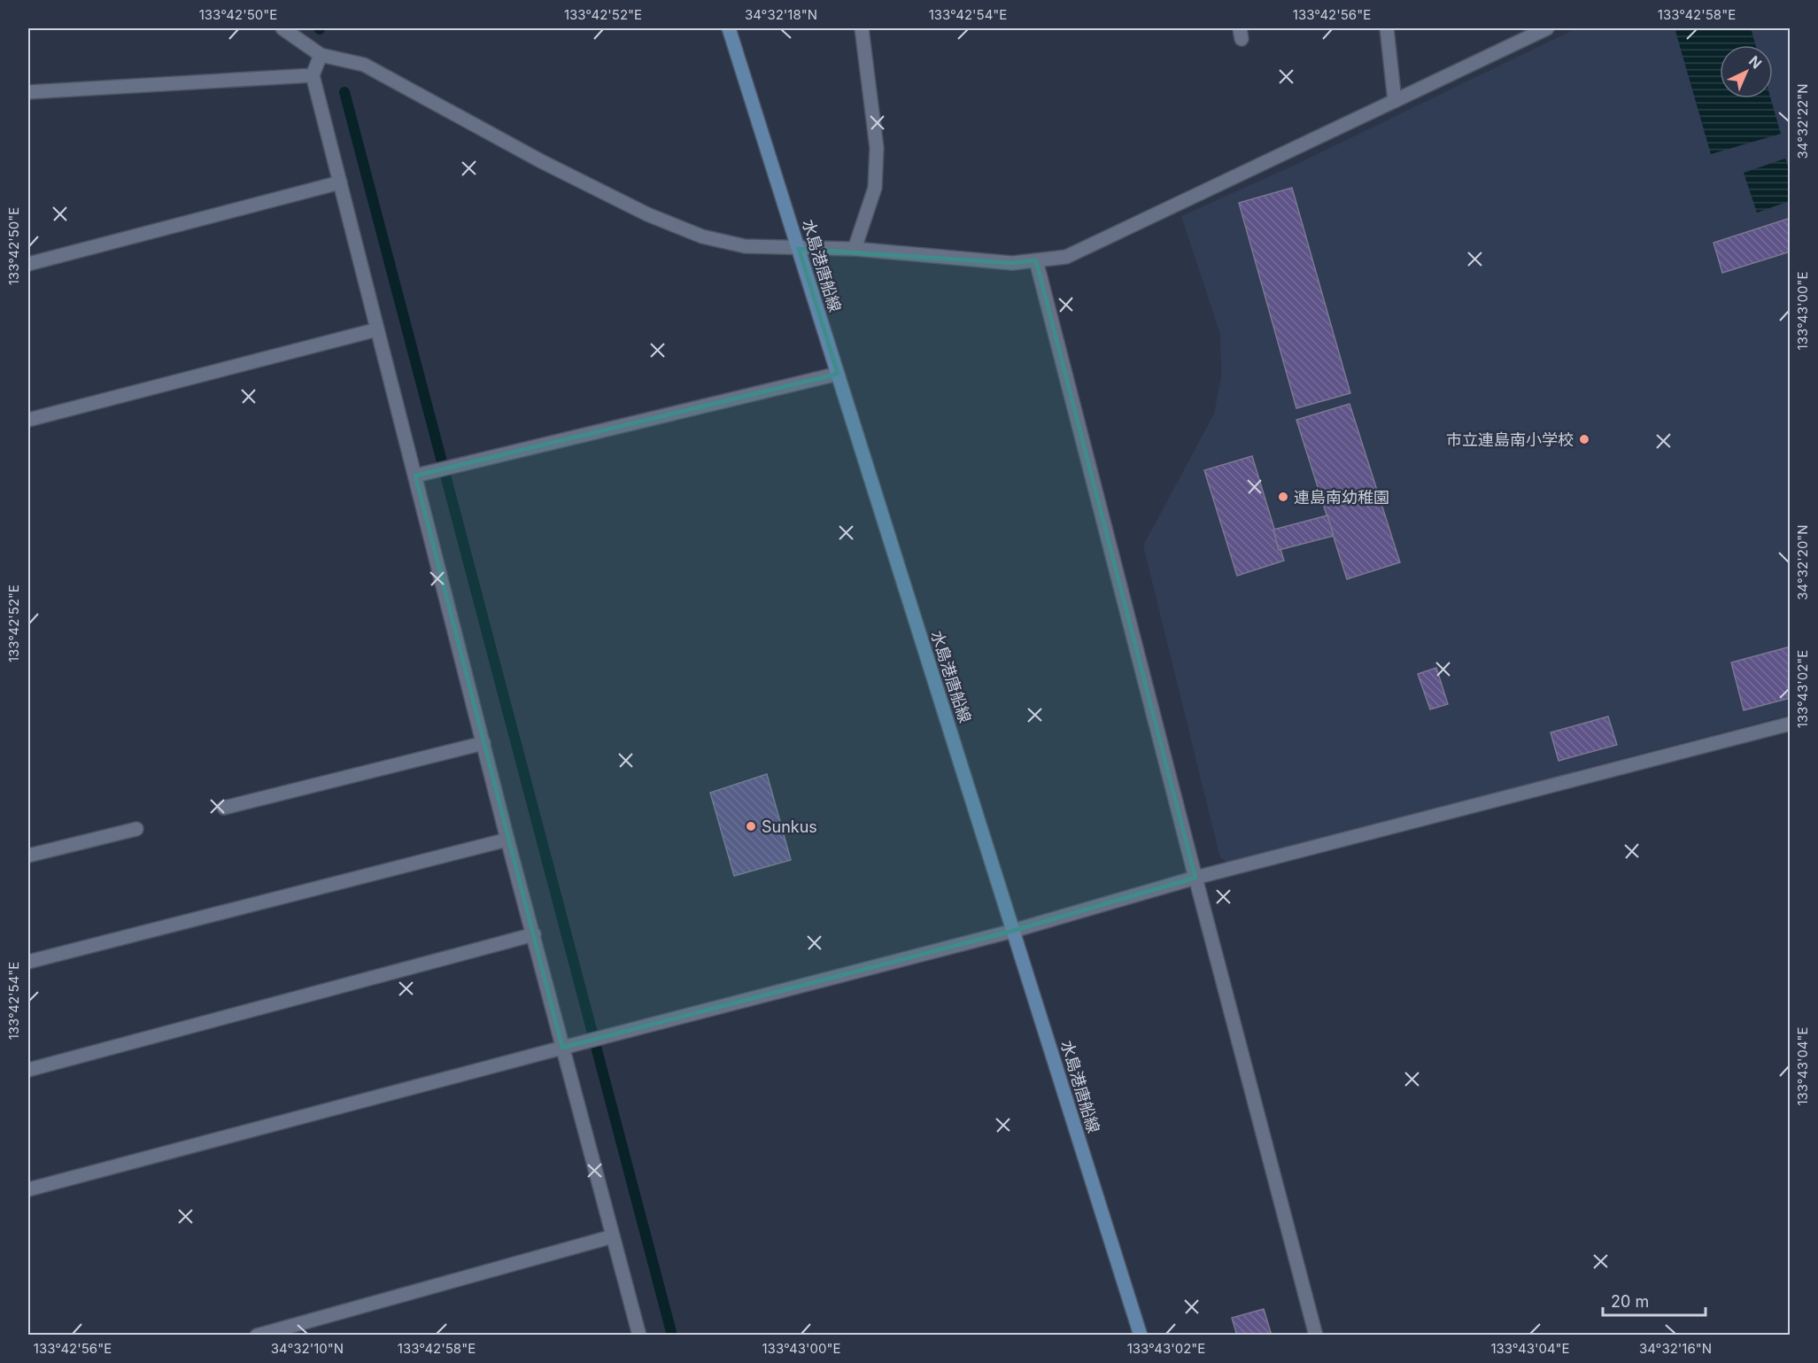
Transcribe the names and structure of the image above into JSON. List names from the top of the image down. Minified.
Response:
{"streets":{"main road":["水島港唐船線"]},"places":["市立連島南小学校","連島南幼稚園","Sunkus"],"scale_bar":"20 m","north":"top right","coordinates":["133°42'50\"E","133°42'52\"E","34°32'18\"N","133°42'54\"E","133°42'56\"E","133°42'58\"E","34°32'22\"N","133°43'00\"E","34°32'20\"N","133°43'02\"E","133°43'04\"E","34°32'10\"N","34°32'16\"N"]}
